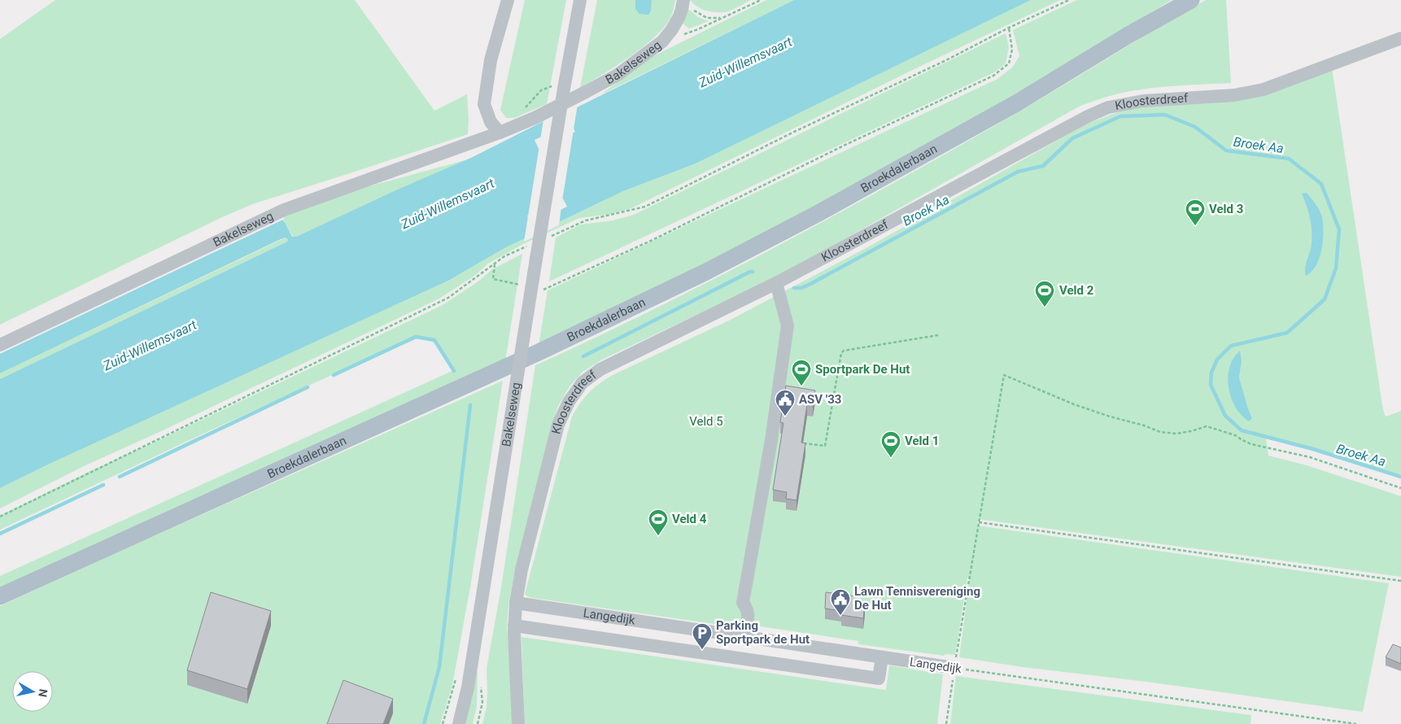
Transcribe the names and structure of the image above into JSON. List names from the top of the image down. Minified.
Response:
{"streets":{"main road":["Broekdalerbaan"],"street":["Bakelseweg","Kloosterdreef","Langedijk"]},"crossings":[["Kloosterdreef","Langedijk"]],"water":["Zuid-Willemsvaart","Broek Aa"],"parks":["Veld 5"],"places":{"sports":["Veld 3","Veld 2","Sportpark De Hut","Veld 1","Veld 4"],"public building":["ASV '33","Lawn Tennisvereniging De Hut"],"parking":["Parking Sportpark de Hut"]},"north":"right"}
